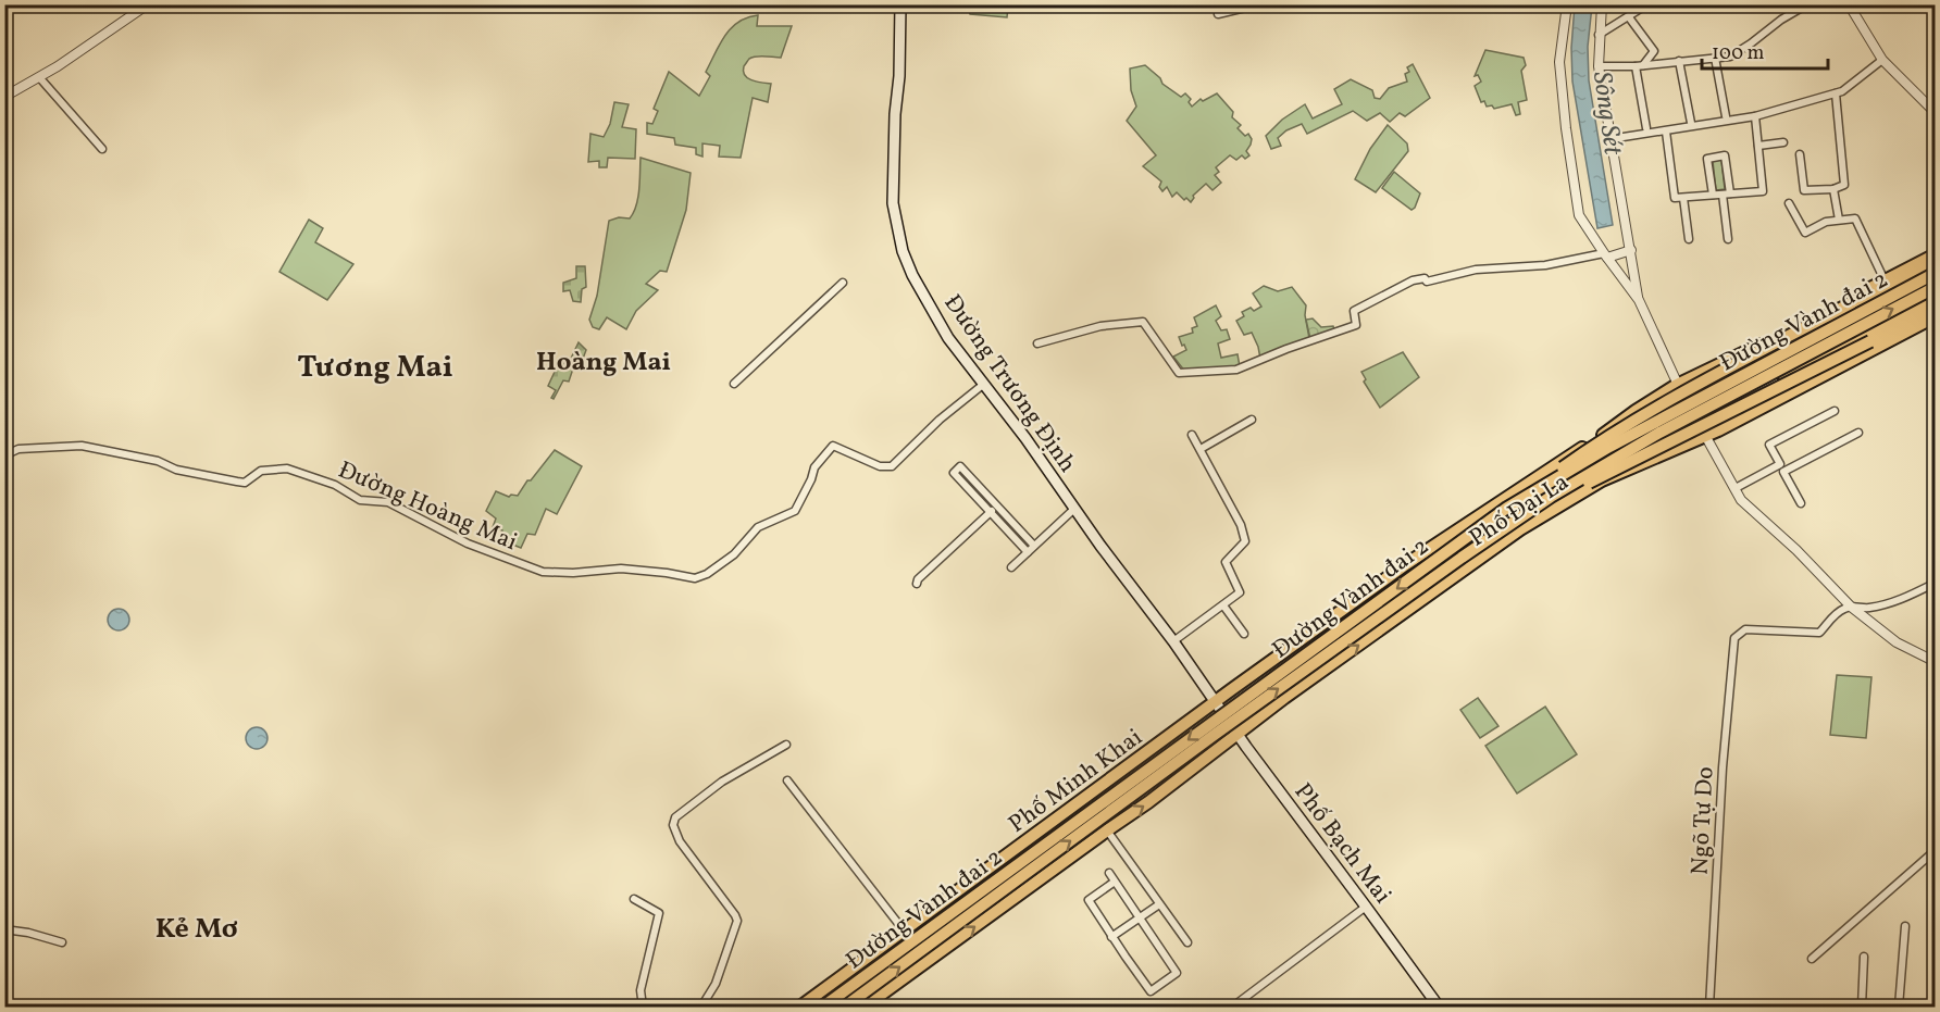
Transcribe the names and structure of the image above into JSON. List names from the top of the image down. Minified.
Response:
{"streets":{"main road":["Đường Vành đai 2","Đường Trương Định","Phố Đại La","Phố Minh Khai","Phố Bạch Mai"],"street":["Đường Hoàng Mai","Ngõ Tự Do"]},"crossings":[["Đường Vành đai 2","Phố Đại La"],["Đường Trương Định","Đường Hoàng Mai"],["Đường Trương Định","Phố Đại La"],["Đường Trương Định","Phố Minh Khai"],["Đường Trương Định","Phố Bạch Mai"],["Phố Đại La","Phố Minh Khai"],["Phố Đại La","Phố Bạch Mai"],["Phố Minh Khai","Phố Bạch Mai"]],"districts":["Hoàng Mai","Tương Mai","Kẻ Mơ"],"water":["Sông Sét"],"scale_bar":"100 m"}
